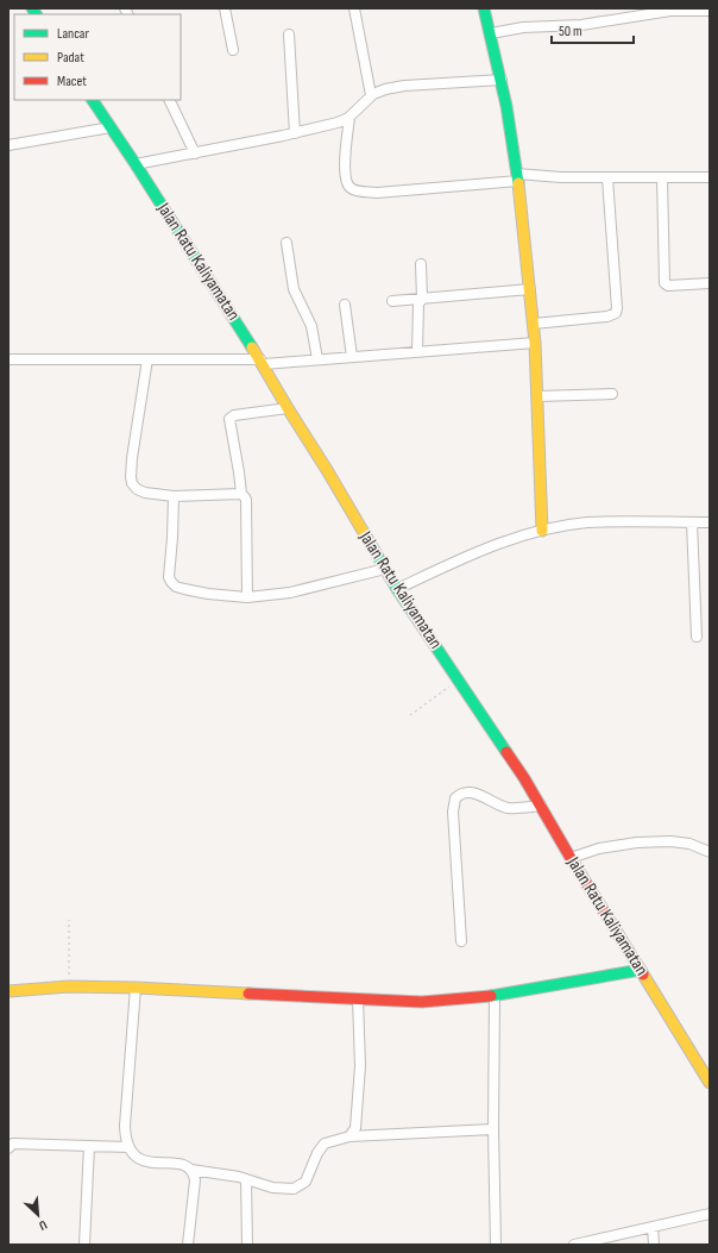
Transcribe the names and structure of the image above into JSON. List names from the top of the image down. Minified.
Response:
{"streets":{"main road":["Jalan Ratu Kaliyamatan"]},"legend":["Lancar","Padat","Macet"],"scale_bar":"50 m","north":"bottom right"}
